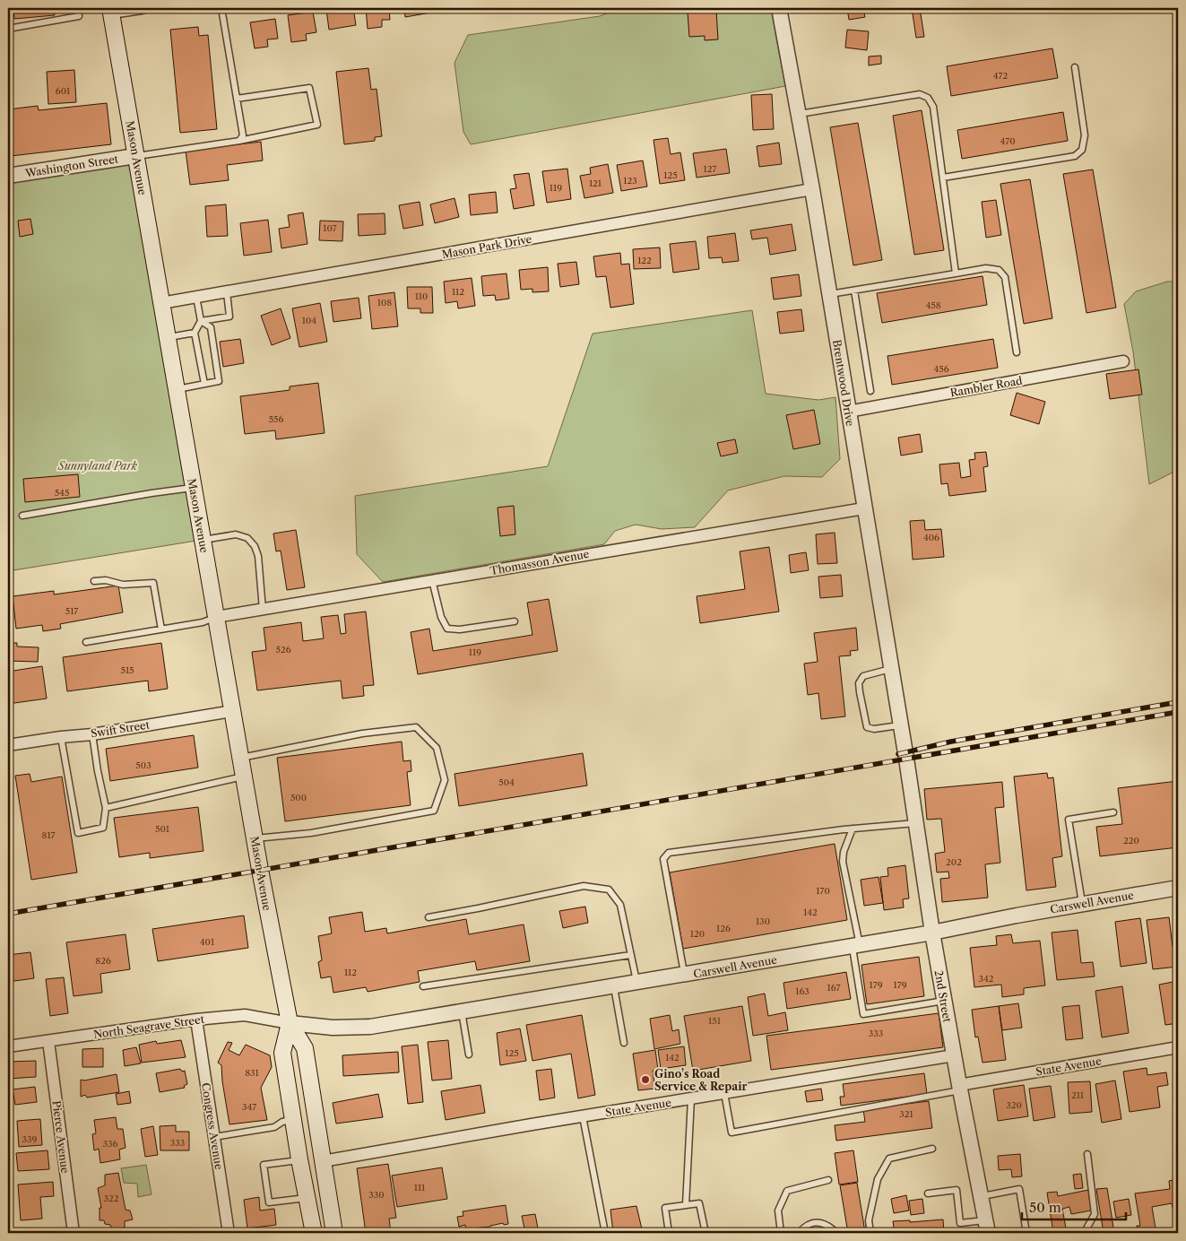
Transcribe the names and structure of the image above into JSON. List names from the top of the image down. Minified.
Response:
{"streets":{"main road":["Mason Avenue"],"street":["Washington Street","Mason Park Drive","Brentwood Drive","Rambler Road","Thomasson Avenue","Swift Street","Carswell Avenue","2nd Street","North Seagrave Street","State Avenue","Congress Avenue","Pierce Avenue"]},"crossings":[["Mason Avenue","Washington Street"],["Mason Avenue","Mason Park Drive"],["Mason Avenue","Thomasson Avenue"],["Mason Avenue","Swift Street"],["Mason Avenue","Carswell Avenue"],["Mason Avenue","North Seagrave Street"],["Mason Avenue","State Avenue"],["Mason Park Drive","Brentwood Drive"],["Brentwood Drive","Rambler Road"],["Brentwood Drive","Thomasson Avenue"],["Brentwood Drive","2nd Street"],["Carswell Avenue","2nd Street"],["Carswell Avenue","North Seagrave Street"],["2nd Street","State Avenue"],["North Seagrave Street","Congress Avenue"],["North Seagrave Street","Pierce Avenue"]],"parks":["Sunnyland Park"],"places":["Gino’s Road Service & Repair"],"house_numbers":["472","601","470","127","125","123","121","119","107","122","112","110","108","458","104","456","556","545","406","517","526","119","515","503","504","500","501","817","220","202","170","142","130","126","120","401","826","112","342","179","179","167","163","151","333","125","142","831","211","320","347","321","339","333","336","111","330","322"],"scale_bar":"50 m"}
